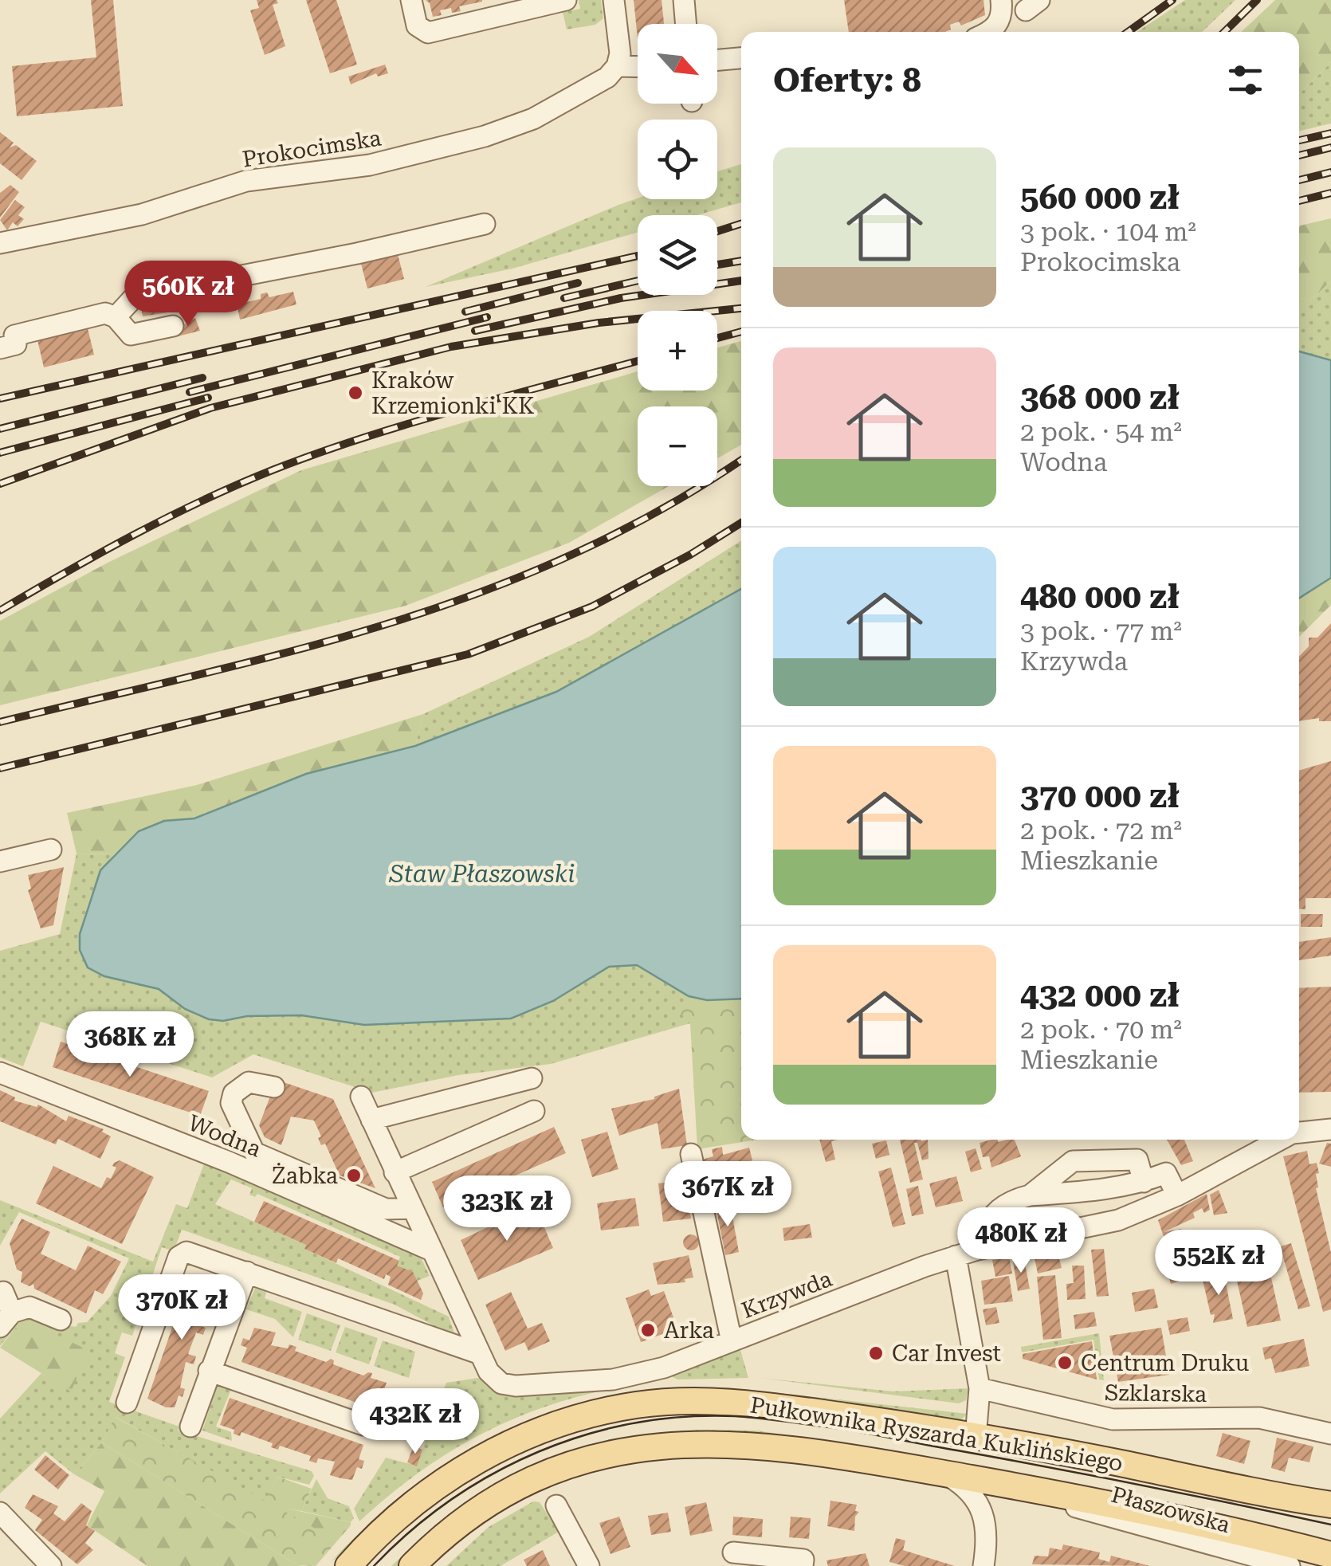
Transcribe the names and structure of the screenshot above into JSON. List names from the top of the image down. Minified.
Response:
{"streets":{"main road":["Pułkownika Ryszarda Kuklińskiego"],"street":["Prokocimska","Wodna","Krzywda","Szklarska","Płaszowska"]},"crossings":[["Pułkownika Ryszarda Kuklińskiego","Płaszowska"]],"water":["Staw Płaszowski"],"places":["Kraków Krzemionki KK","Żabka","Arka","Car Invest","Centrum Druku"],"north":"bottom right","page":{"map_buttons":["+","−"],"heading":"Oferty: 8","list":[{"name":"560 000 zł","note":"3 pok. · 104 m² · Prokocimska"},{"name":"368 000 zł","note":"2 pok. · 54 m² · Wodna"},{"name":"480 000 zł","note":"3 pok. · 77 m² · Krzywda"},{"name":"370 000 zł","note":"2 pok. · 72 m² · Mieszkanie"},{"name":"432 000 zł","note":"2 pok. · 70 m² · Mieszkanie"}],"price":["560K zł","368K zł","367K zł","323K zł","480K zł","552K zł","370K zł","432K zł"]}}
